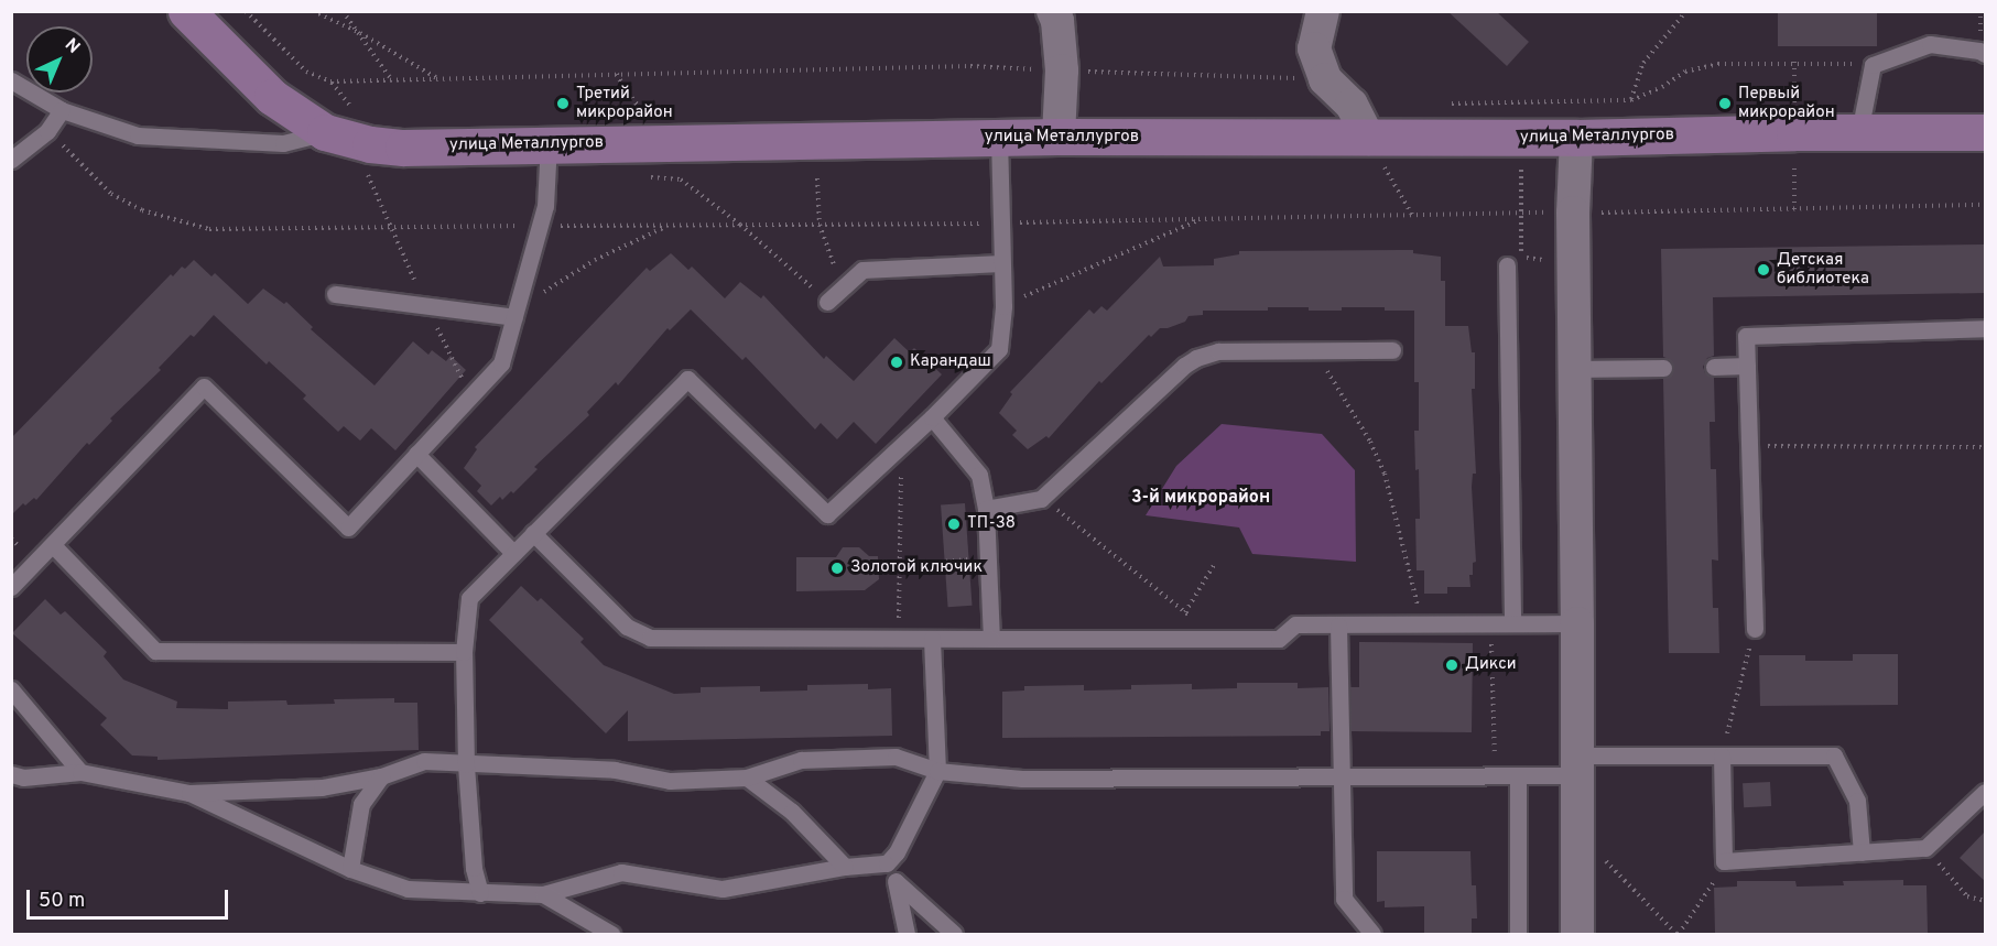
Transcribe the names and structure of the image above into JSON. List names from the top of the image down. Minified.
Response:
{"streets":{"street":["улица Металлургов"]},"districts":["3-й микрорайон"],"places":["Третий микрорайон","Первый микрорайон","Детская библиотека","Карандаш","ТП-38","Золотой ключик","Дикси"],"scale_bar":"50 m","north":"top right"}
